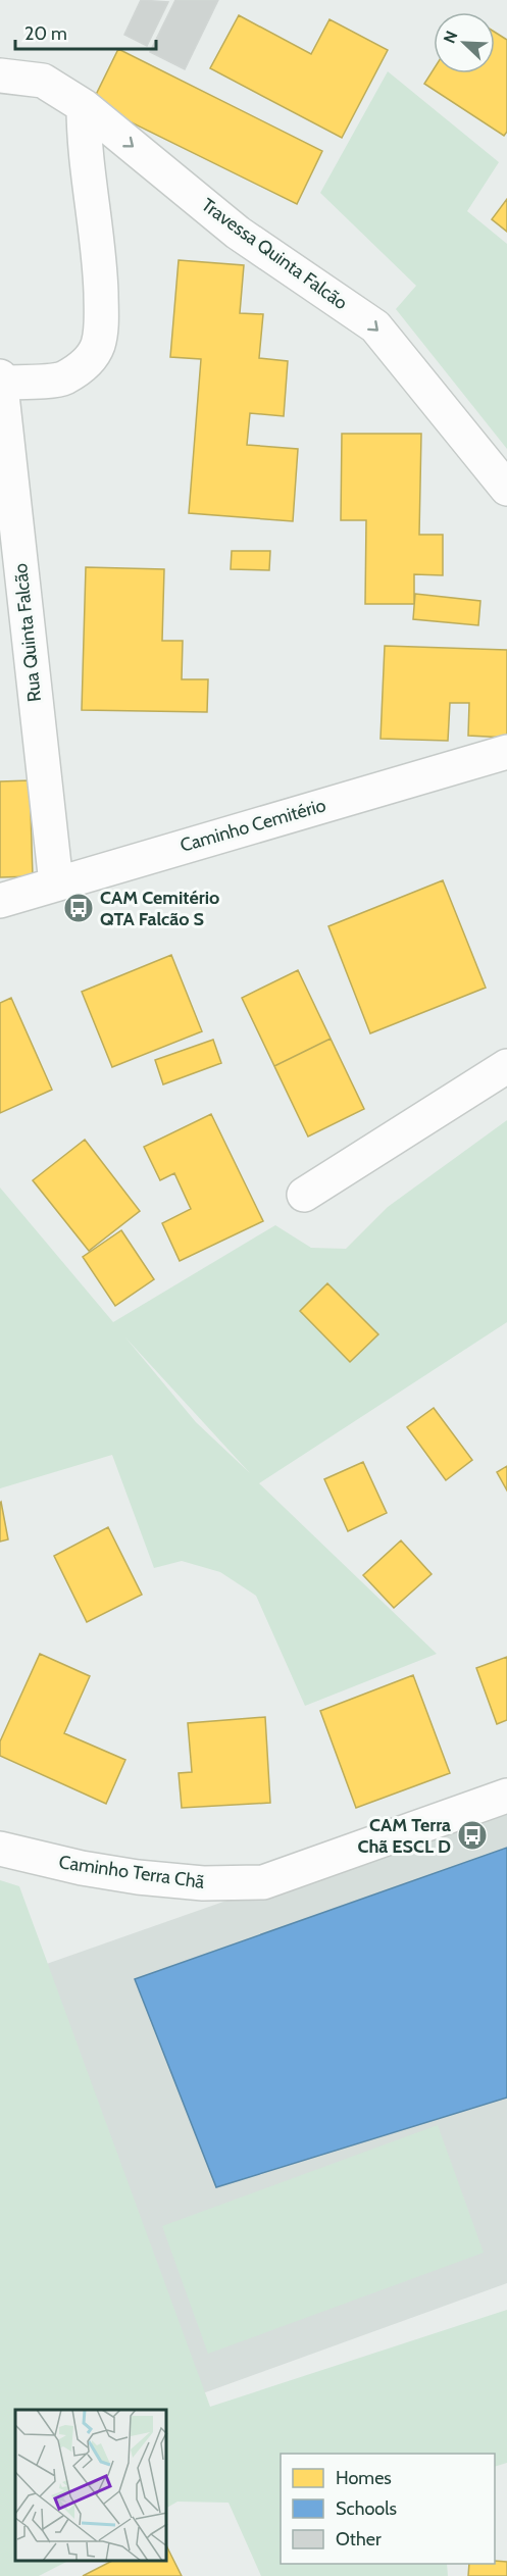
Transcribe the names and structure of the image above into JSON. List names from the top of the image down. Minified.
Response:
{"streets":{"street":["Travessa Quinta Falcão","Rua Quinta Falcão","Caminho Cemitério","Caminho Terra Chã"]},"crossings":[["Rua Quinta Falcão","Caminho Cemitério"]],"one_way":["Travessa Quinta Falcão"],"places":{"bus stop":["CAM Cemitério QTA Falcão S","CAM Terra Chã ESCL D"]},"legend":["Homes","Schools","Other"],"scale_bar":"20 m","north":"top left"}
